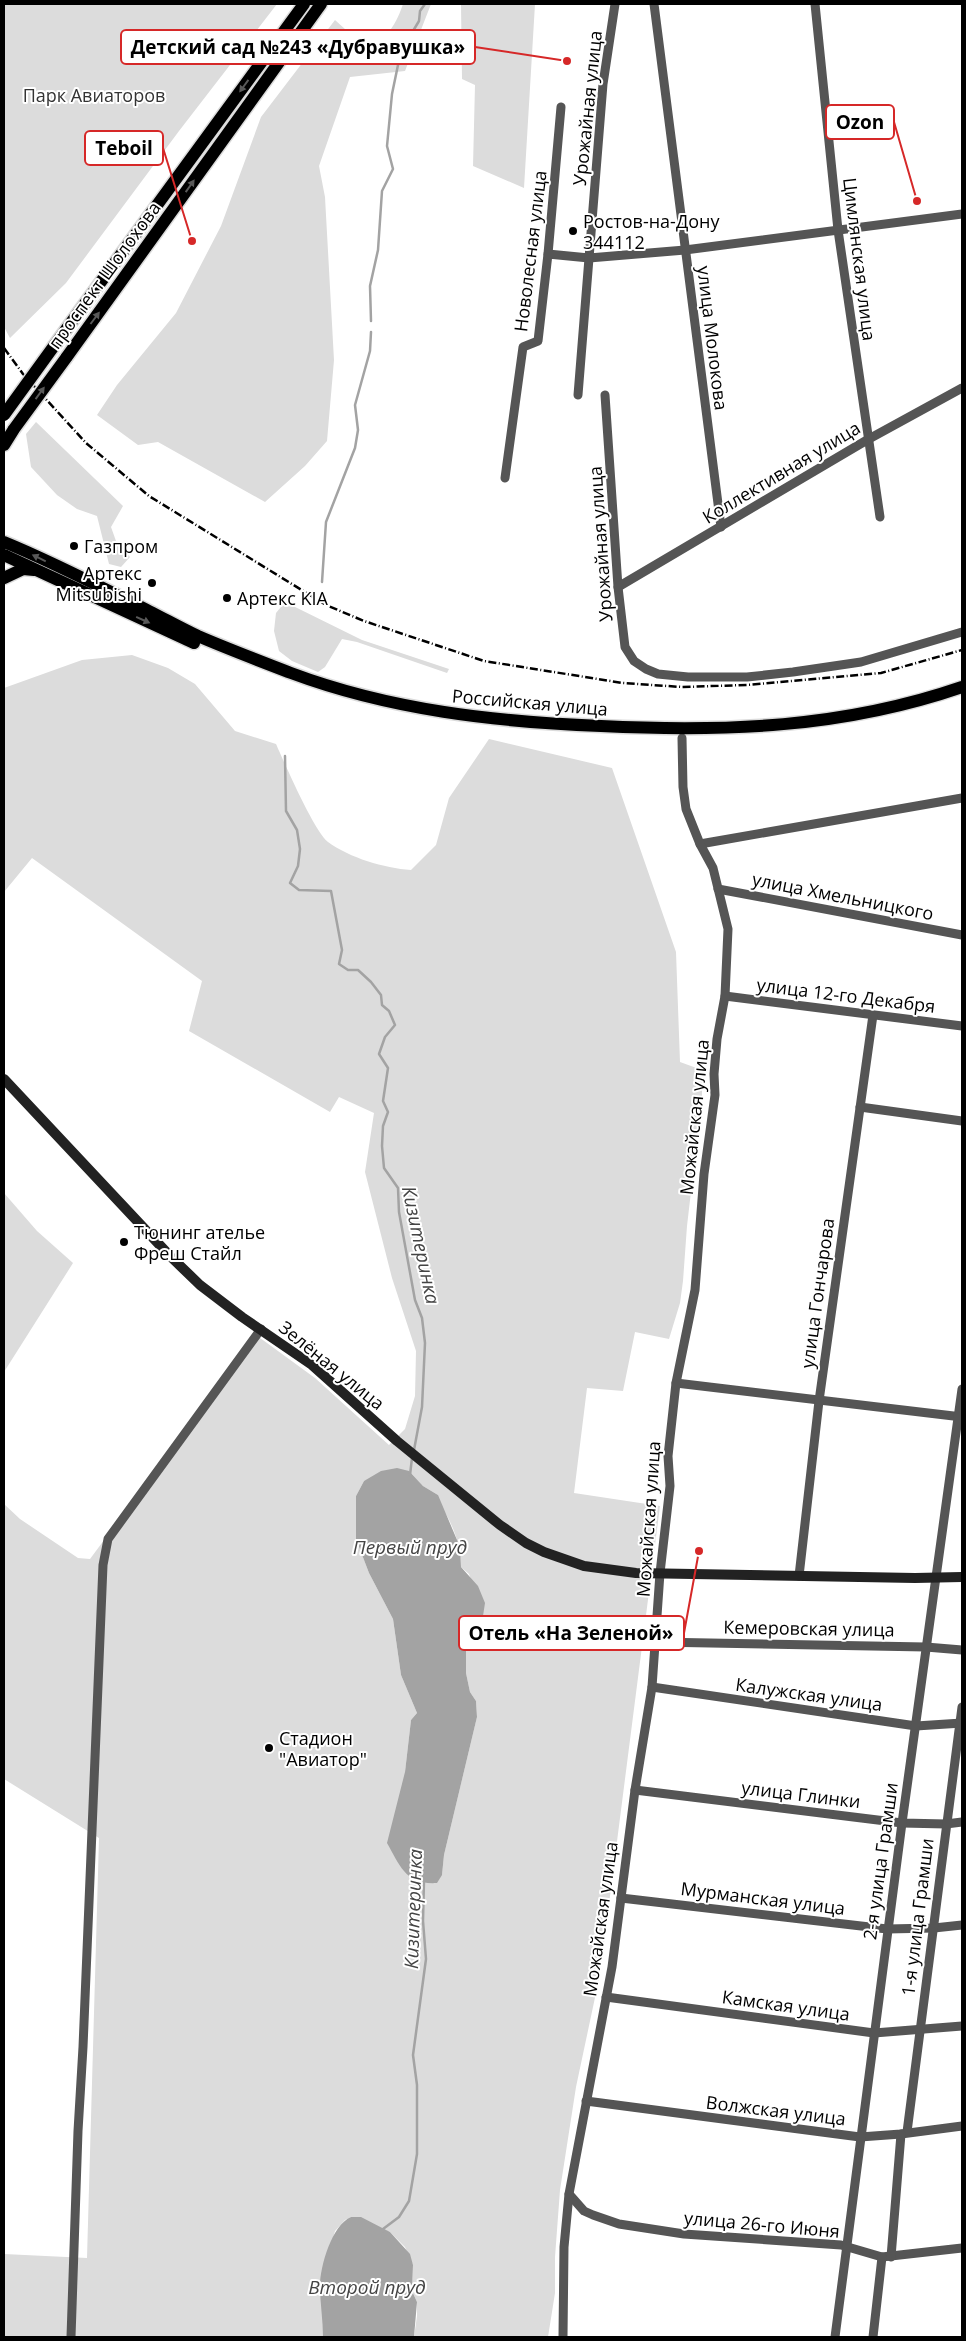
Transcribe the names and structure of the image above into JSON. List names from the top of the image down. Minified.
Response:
{"streets":{"main road":["проспект Шолохова","Российская улица"],"street":["Урожайная улица","Новолесная улица","Цимлянская улица","улица Молокова","Коллективная улица","улица Хмельницкого","улица 12-го Декабря","Можайская улица","улица Гончарова","Зелёная улица","Кемеровская улица","Калужская улица","улица Глинки","2-я улица Грамши","Мурманская улица","1-я улица Грамши","Камская улица","Волжская улица","улица 26-го Июня"]},"crossings":[["Урожайная улица","Коллективная улица"],["Цимлянская улица","Коллективная улица"],["улица Молокова","Коллективная улица"],["Российская улица","Можайская улица"],["улица Хмельницкого","Можайская улица"],["улица 12-го Декабря","Можайская улица"],["улица 12-го Декабря","улица Гончарова"],["Можайская улица","Зелёная улица"],["Можайская улица","Кемеровская улица"],["Можайская улица","Калужская улица"],["Можайская улица","улица Глинки"],["Можайская улица","Мурманская улица"],["Можайская улица","Камская улица"],["Можайская улица","Волжская улица"],["Можайская улица","улица 26-го Июня"],["улица Гончарова","Зелёная улица"],["Зелёная улица","2-я улица Грамши"],["Кемеровская улица","2-я улица Грамши"],["Калужская улица","2-я улица Грамши"],["Калужская улица","1-я улица Грамши"],["улица Глинки","2-я улица Грамши"],["улица Глинки","1-я улица Грамши"],["2-я улица Грамши","Мурманская улица"],["2-я улица Грамши","Камская улица"],["2-я улица Грамши","Волжская улица"],["2-я улица Грамши","улица 26-го Июня"],["Мурманская улица","1-я улица Грамши"],["1-я улица Грамши","Камская улица"],["1-я улица Грамши","Волжская улица"],["1-я улица Грамши","улица 26-го Июня"]],"water":["Кизитеринка","Первый пруд","Второй пруд"],"parks":["Парк Авиаторов"],"places":["Детский сад №243 «Дубравушка»","Ozon","Ростов-на-Дону 344112","Teboil","Газпром","Артекс Mitsubishi","Артекс KIA","Тюнинг ателье Фреш Стайл","Отель «На Зеленой»","Стадион \"Авиатор\""]}
